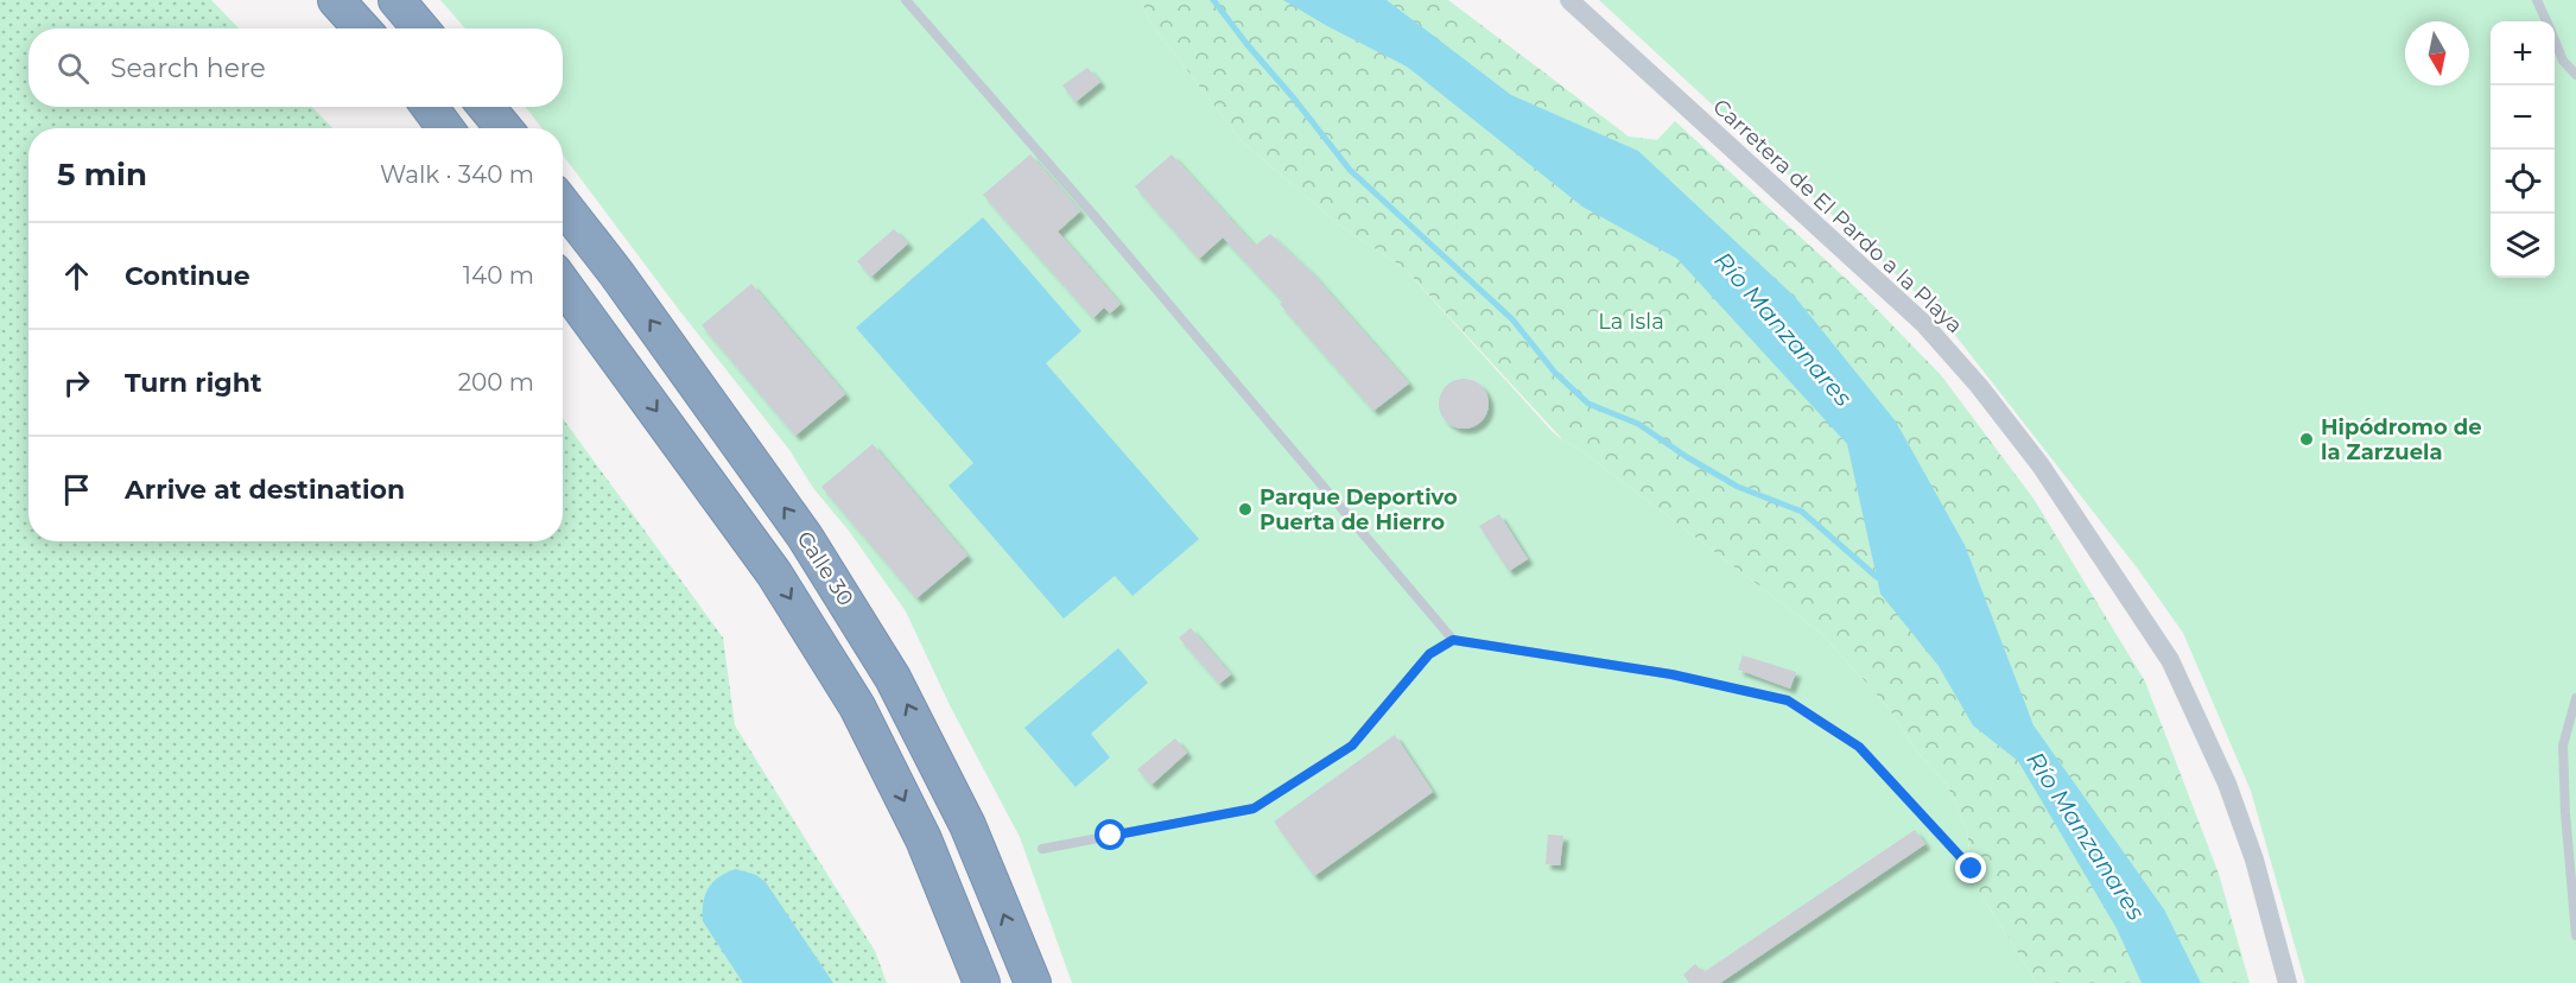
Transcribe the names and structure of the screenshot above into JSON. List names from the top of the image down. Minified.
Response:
{"streets":{"highway":["Calle 30"],"street":["Carretera de El Pardo a la Playa"]},"water":["Río Manzanares"],"parks":["La Isla"],"places":["Hipódromo de la Zarzuela","Parque Deportivo Puerta de Hierro"],"north":"bottom","page":{"map_buttons":["+","−"],"search":"Search here","heading":["5 min","Walk · 340 m"],"list":[["Continue","140 m"],["Turn right","200 m"],"Arrive at destination"]}}
